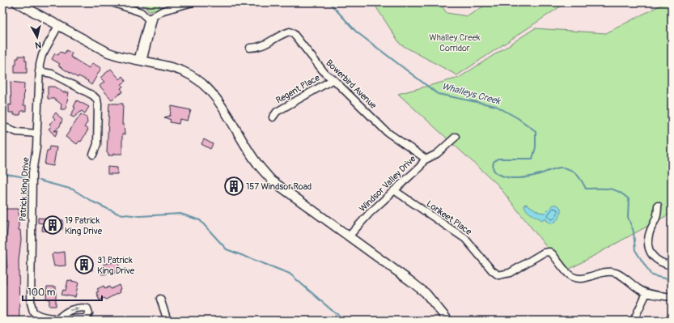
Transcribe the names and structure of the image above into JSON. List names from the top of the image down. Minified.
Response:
{"streets":{"street":["Bowerbird Avenue","Regent Place","Windsor Valley Drive","Patrick King Drive","Lorikeet Place"]},"crossings":[["Bowerbird Avenue","Regent Place"],["Bowerbird Avenue","Windsor Valley Drive"],["Windsor Valley Drive","Lorikeet Place"]],"water":["Whalleys Creek"],"parks":["Whalley Creek Corridor"],"places":{"building":["157 Windsor Road","19 Patrick King Drive","31 Patrick King Drive"]},"scale_bar":"100 m","north":"bottom"}
